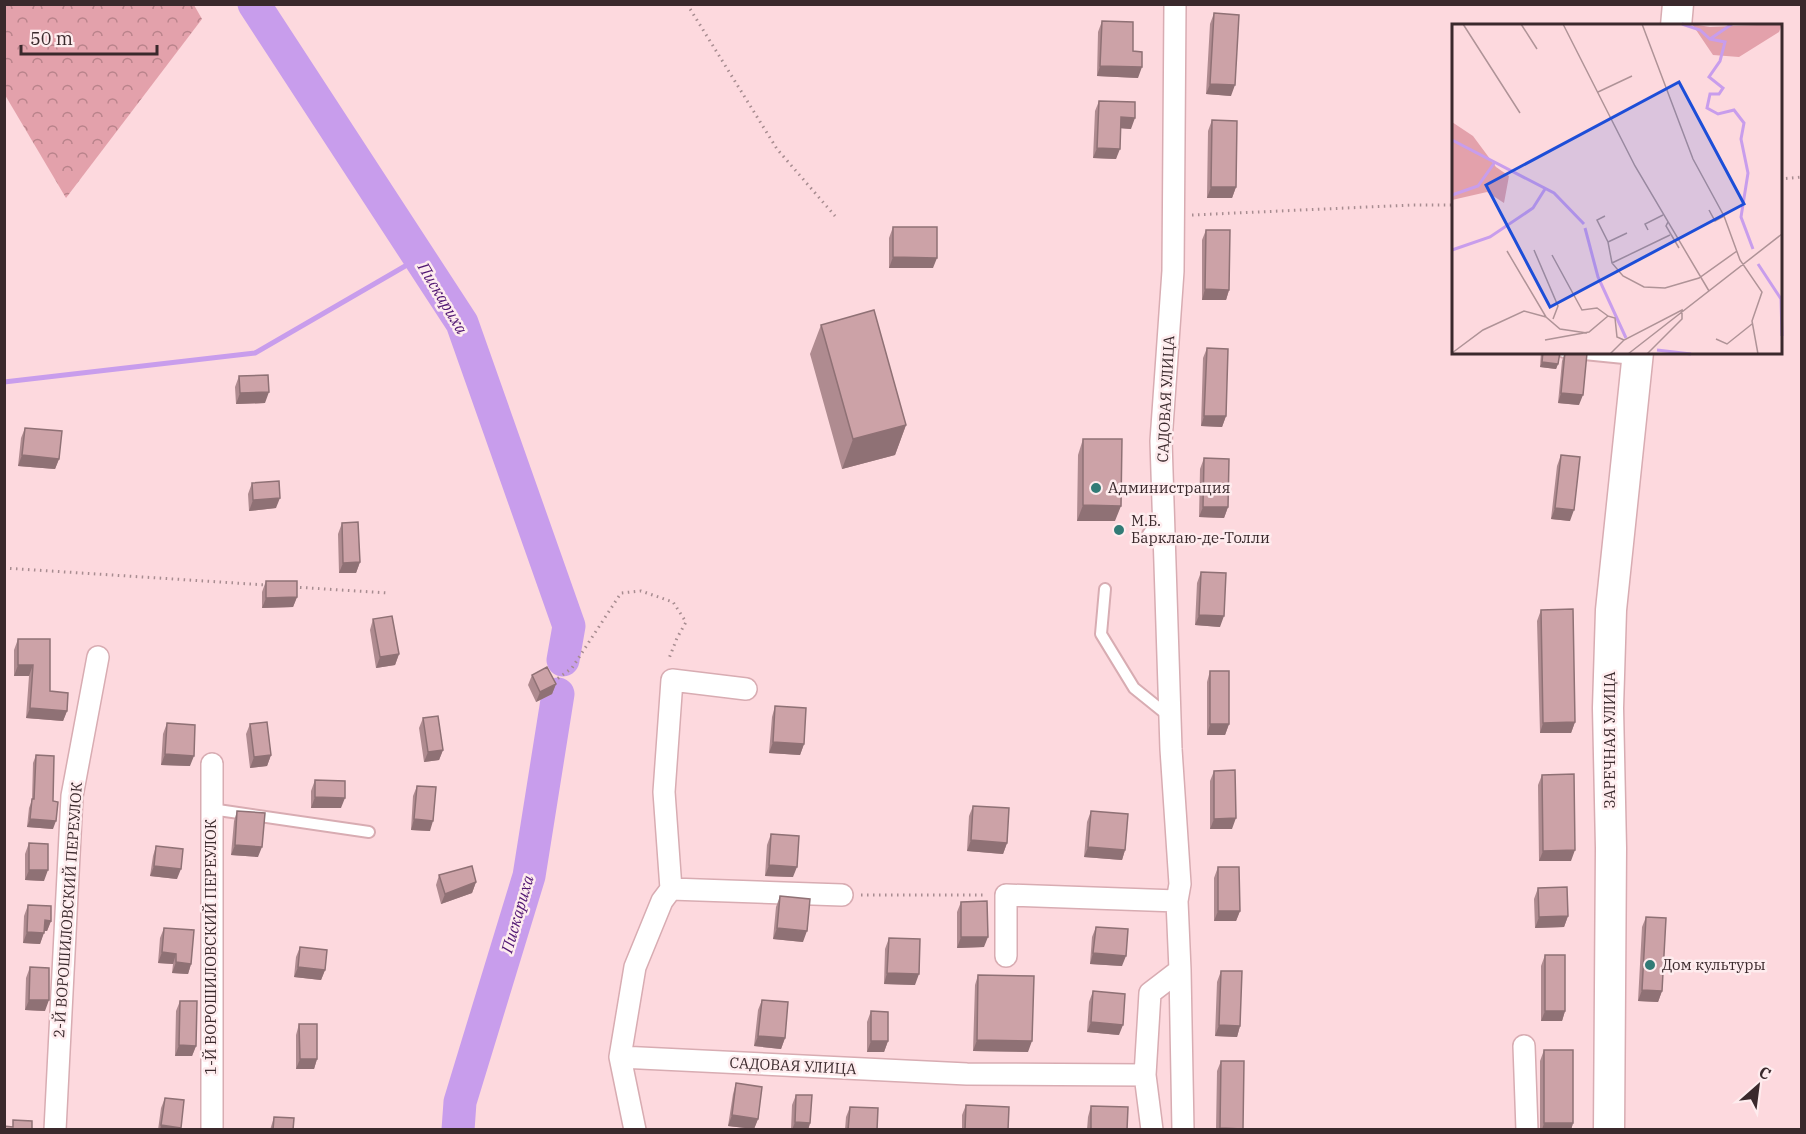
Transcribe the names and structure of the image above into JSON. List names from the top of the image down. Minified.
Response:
{"streets":{"street":["САДОВАЯ УЛИЦА","ЗАРЕЧНАЯ УЛИЦА","2-Й ВОРОШИЛОВСКИЙ ПЕРЕУЛОК","1-Й ВОРОШИЛОВСКИЙ ПЕРЕУЛОК"]},"water":["Пискариха"],"places":["Администрация","М.Б. Барклаю-де-Толли","Дом культуры"],"scale_bar":"50 m","north":"top right"}
